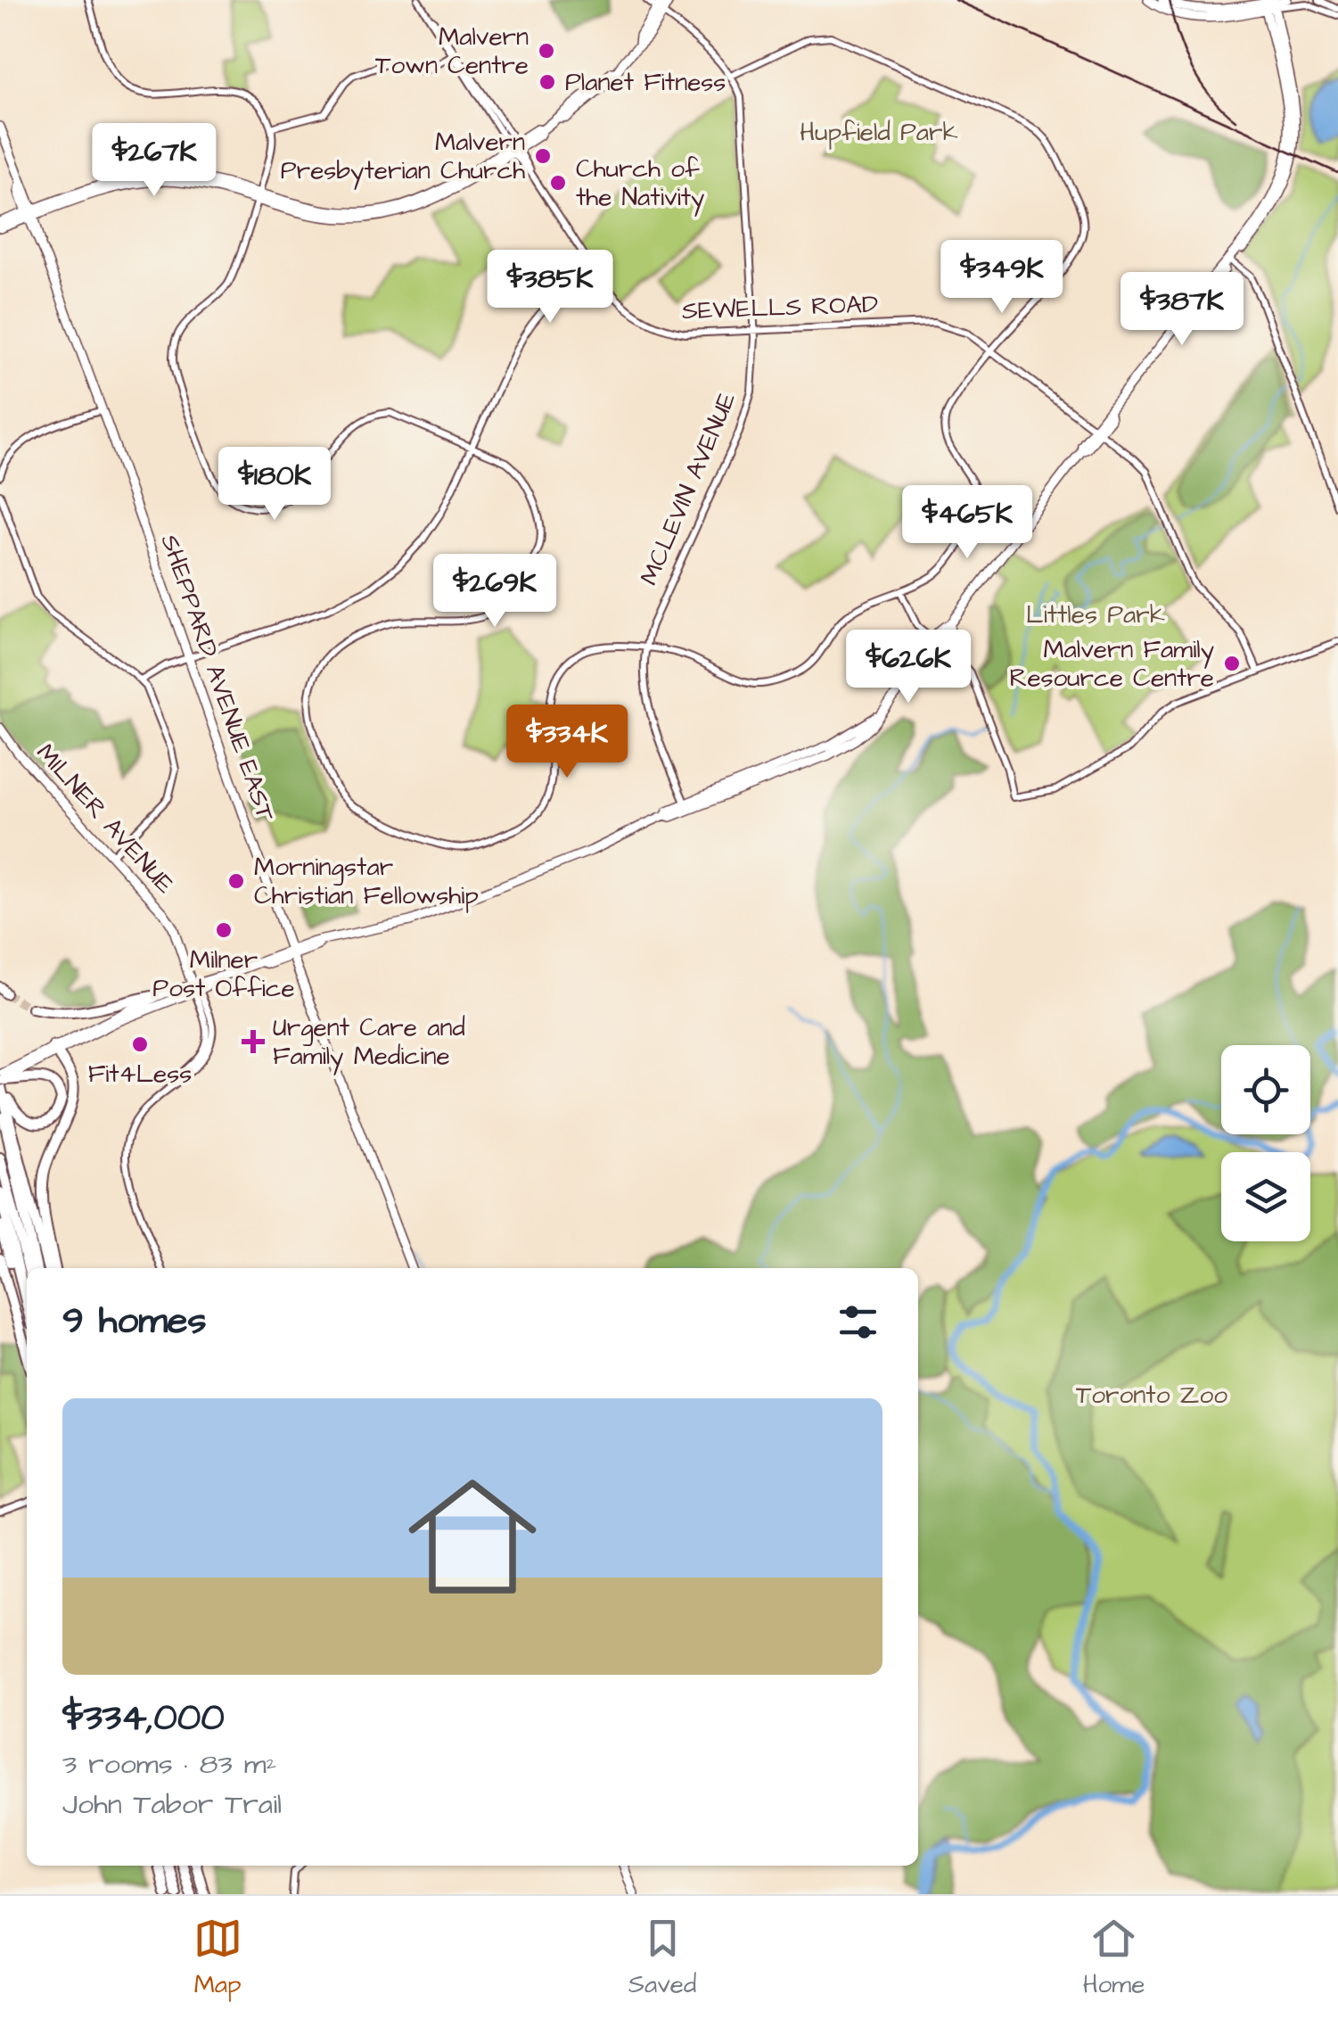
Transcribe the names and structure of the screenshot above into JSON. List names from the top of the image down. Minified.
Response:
{"streets":{"main road":["SHEPPARD AVENUE EAST","MILNER AVENUE"],"street":["SEWELLS ROAD","MCLEVIN AVENUE"]},"crossings":[["SEWELLS ROAD","MCLEVIN AVENUE"]],"parks":["Hupfield Park","Littles Park","Toronto Zoo"],"places":{"other":["Malvern Town Centre","Planet Fitness","Malvern Presbyterian Church","Church of the Nativity","Malvern Family Resource Centre","Morningstar Christian Fellowship","Milner Post Office","Fit4Less"],"health":["Urgent Care and Family Medicine"]},"page":{"price":["$267K","$349K","$385K","$387K","$180K","$465K","$269K","$626K","$334K"],"heading":"9 homes","list":[{"name":"$334,000","note":"3 rooms · 83 m² · John Tabor Trail"}],"tabs":["Map","Saved","Home"]}}
